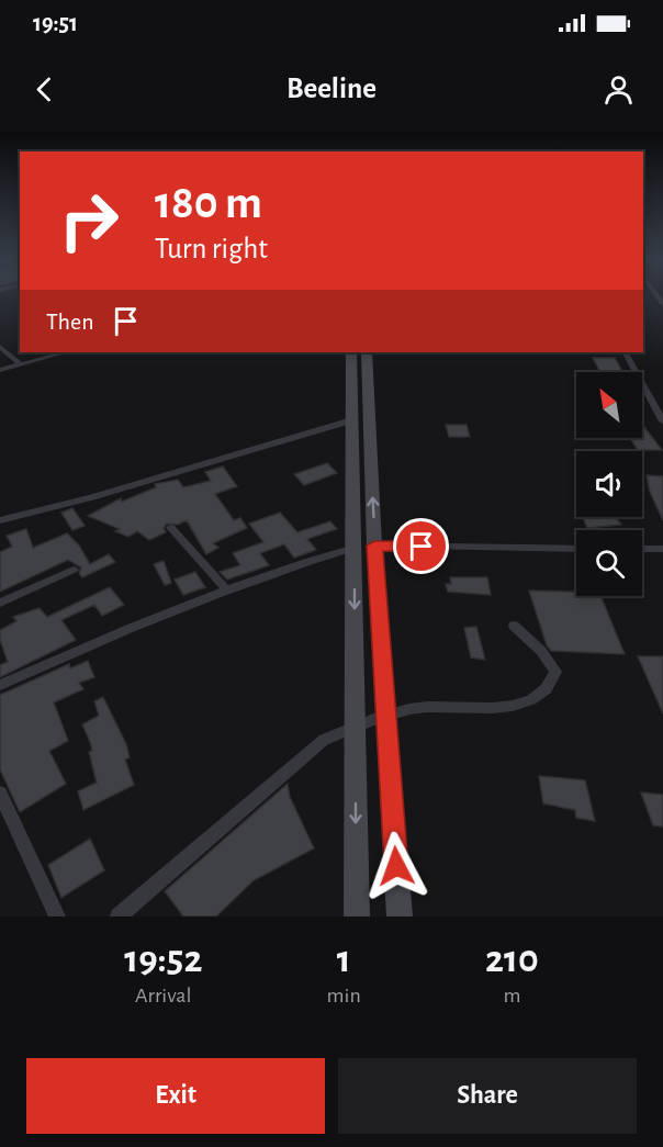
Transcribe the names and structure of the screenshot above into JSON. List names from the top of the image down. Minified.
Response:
{"north":"top left","page":{"status":"19:51","header":"Beeline","turn":["180 m","Turn right"],"then":"Then","eta":["19:52","Arrival","1","min","210","m"],"buttons":["Exit","Share"]}}
